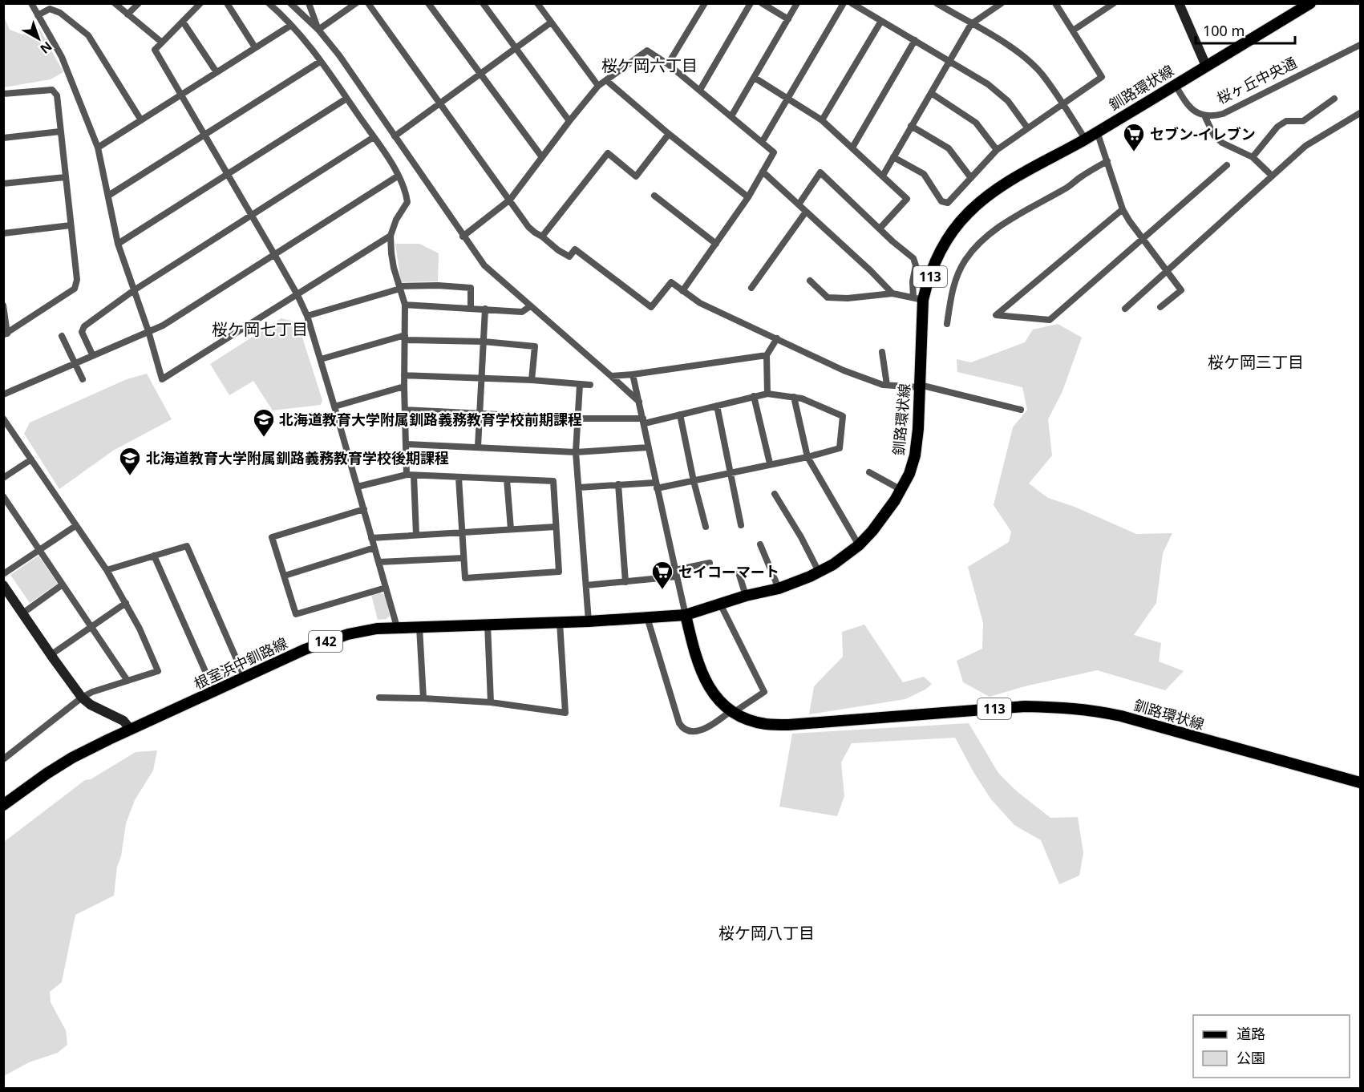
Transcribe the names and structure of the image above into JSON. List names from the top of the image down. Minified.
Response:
{"streets":{"main road":["釧路環状線","113","142","根室浜中釧路線"],"street":["桜ヶ丘中央通"]},"crossings":[["桜ヶ丘中央通","釧路環状線"],["釧路環状線","根室浜中釧路線"]],"districts":["桜ケ岡六丁目","桜ケ岡七丁目","桜ケ岡三丁目","桜ケ岡八丁目"],"places":{"supermarket":["セブン-イレブン","セイコーマート"],"school or university":["北海道教育大学附属釧路義務教育学校前期課程","北海道教育大学附属釧路義務教育学校後期課程"]},"legend":["道路","公園"],"scale_bar":"100 m","north":"bottom right"}
